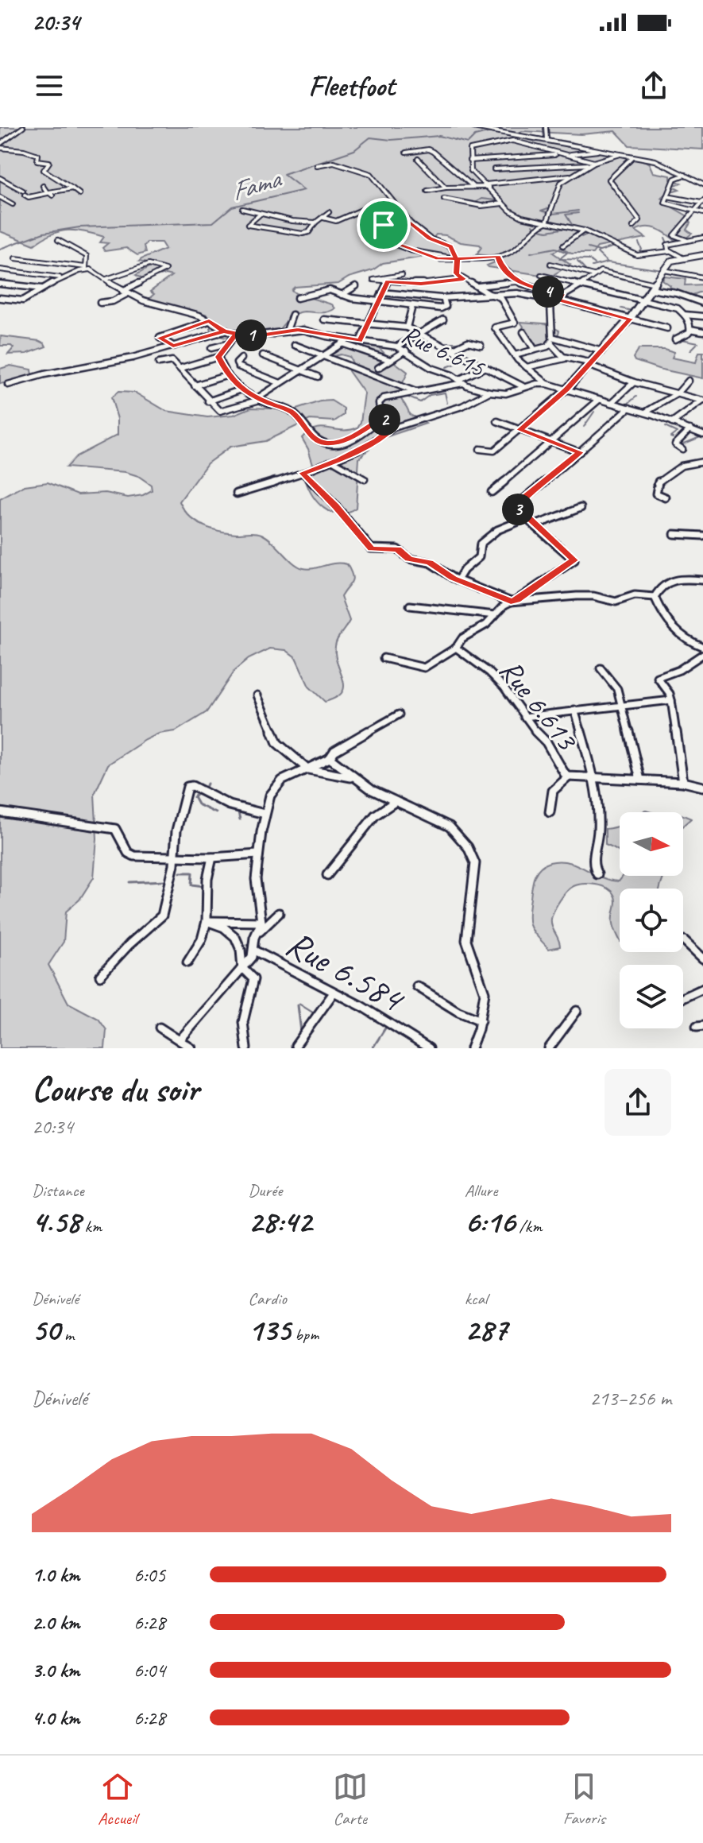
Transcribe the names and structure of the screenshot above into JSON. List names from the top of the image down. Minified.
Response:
{"streets":{"street":["Rue 6.615","Rue 6.613","Rue 6.584"]},"water":["Fama"],"north":"right","page":{"status":"20:34","header":"Fleetfoot","pins":["4","1","2","3"],"heading":["Course du soir","20:34"],"stats":[["Distance","4.58 km"],["Durée","28:42"],["Allure","6:16 /km"],["Dénivelé","50 m"],["Cardio","135 bpm"],["kcal","287"]],"chart":["Dénivelé","213–256 m"],"list":[{"name":"1.0 km","note":"6:05"},{"name":"2.0 km","note":"6:28"},{"name":"3.0 km","note":"6:04"},{"name":"4.0 km","note":"6:28"}],"tabs":["Accueil","Carte","Favoris"]}}
